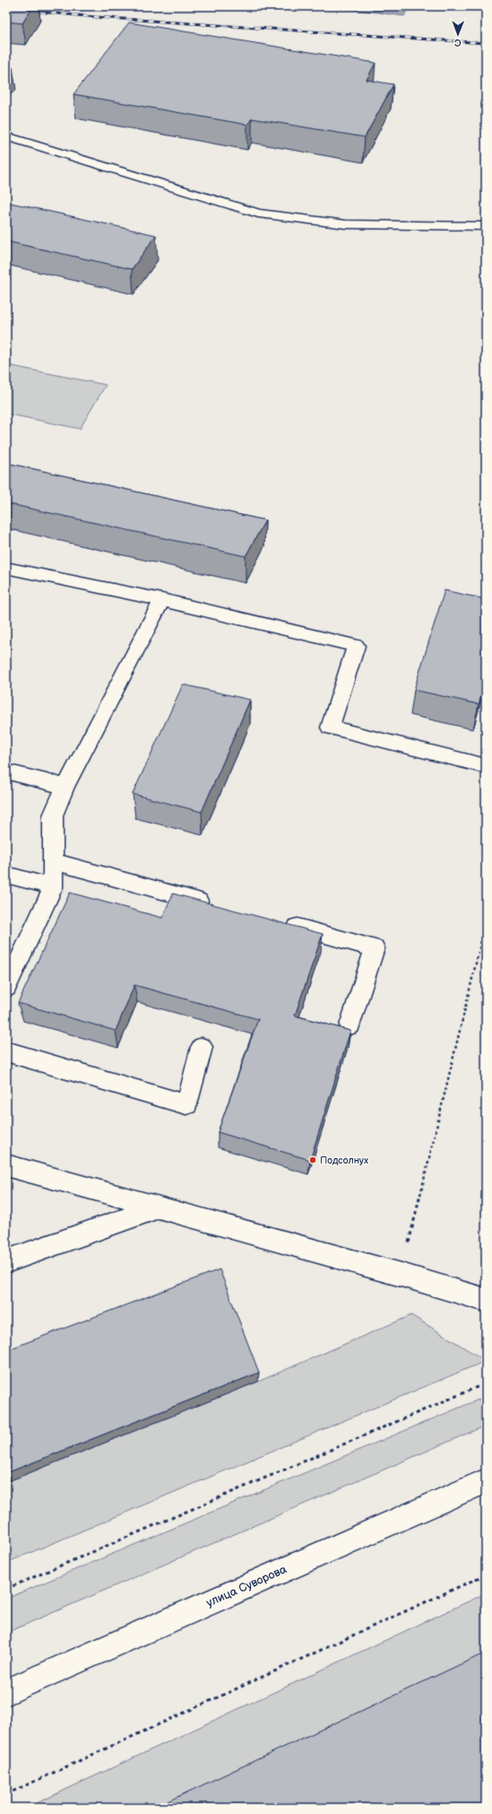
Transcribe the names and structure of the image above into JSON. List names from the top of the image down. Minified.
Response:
{"streets":{"main road":["улица Суворова"]},"places":["Подсолнух"],"north":"bottom"}
